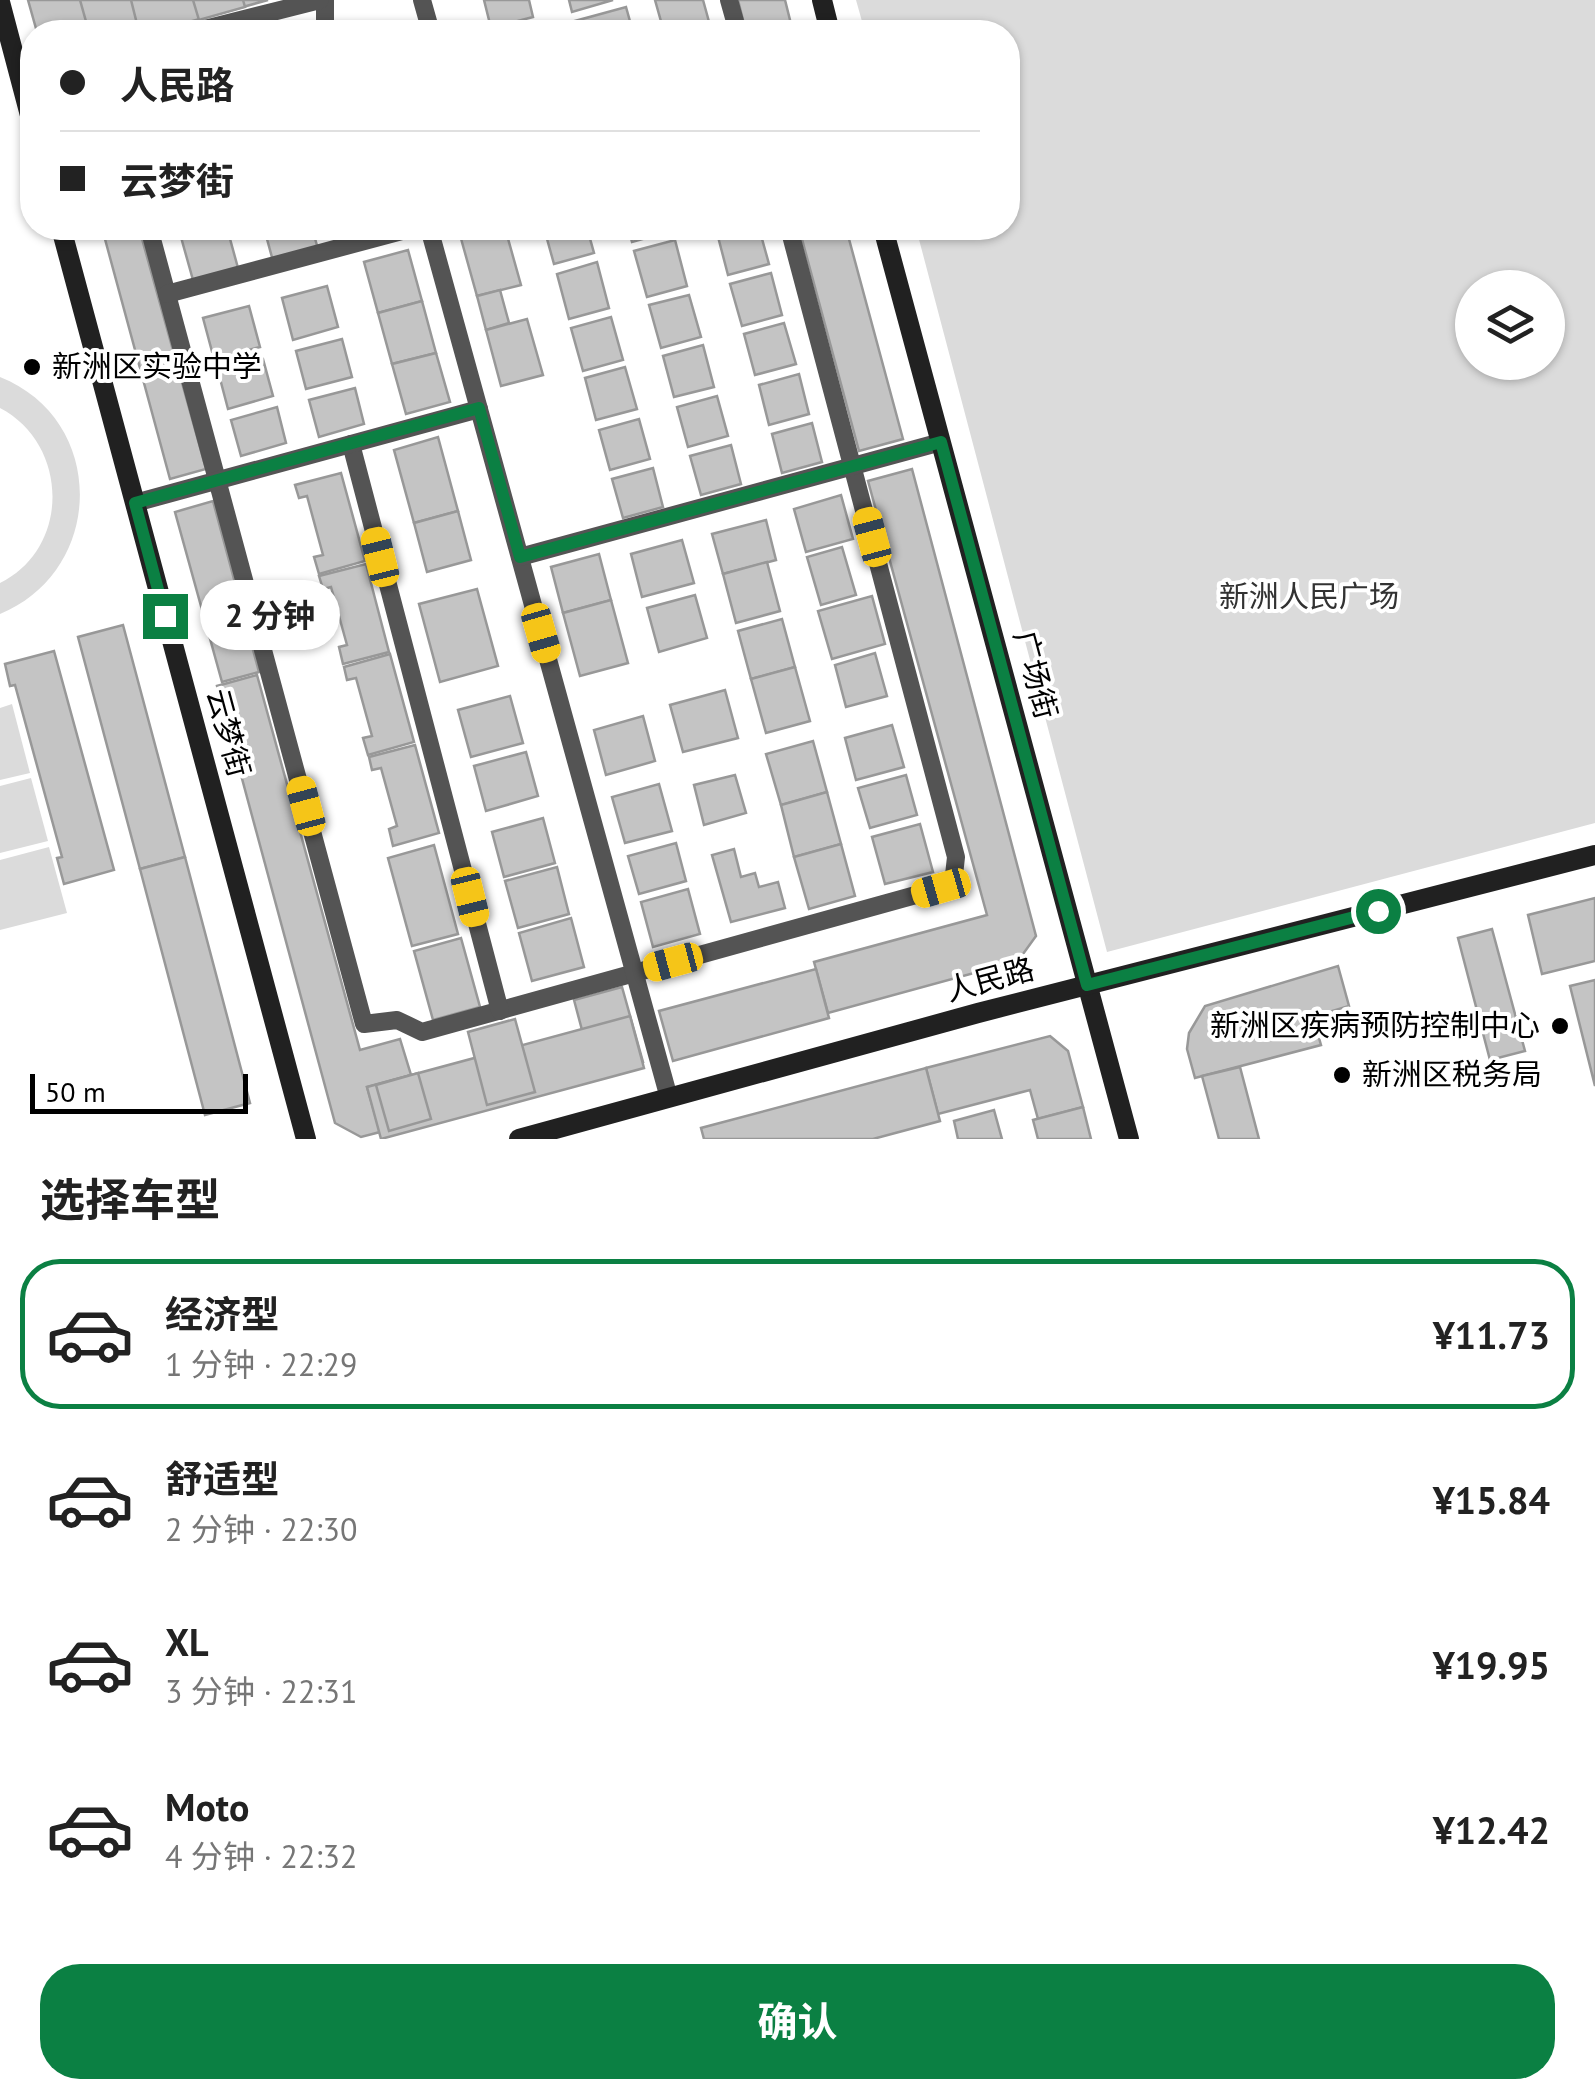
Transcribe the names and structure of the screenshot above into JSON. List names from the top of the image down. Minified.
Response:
{"streets":{"street":["广场街","云梦街","人民路"]},"crossings":[["广场街","人民路"]],"parks":["新洲人民广场"],"places":["新洲区实验中学","新洲区疾病预防控制中心","新洲区税务局"],"scale_bar":"50 m","page":{"banner":["人民路","云梦街"],"bubble":"2 分钟","scale":"50 m","heading":"选择车型","list":[{"name":"经济型","note":"1 分钟 · 22:29","value":"¥11.73"},{"name":"舒适型","note":"2 分钟 · 22:30","value":"¥15.84"},{"name":"XL","note":"3 分钟 · 22:31","value":"¥19.95"},{"name":"Moto","note":"4 分钟 · 22:32","value":"¥12.42"}],"buttons":"确认"}}
